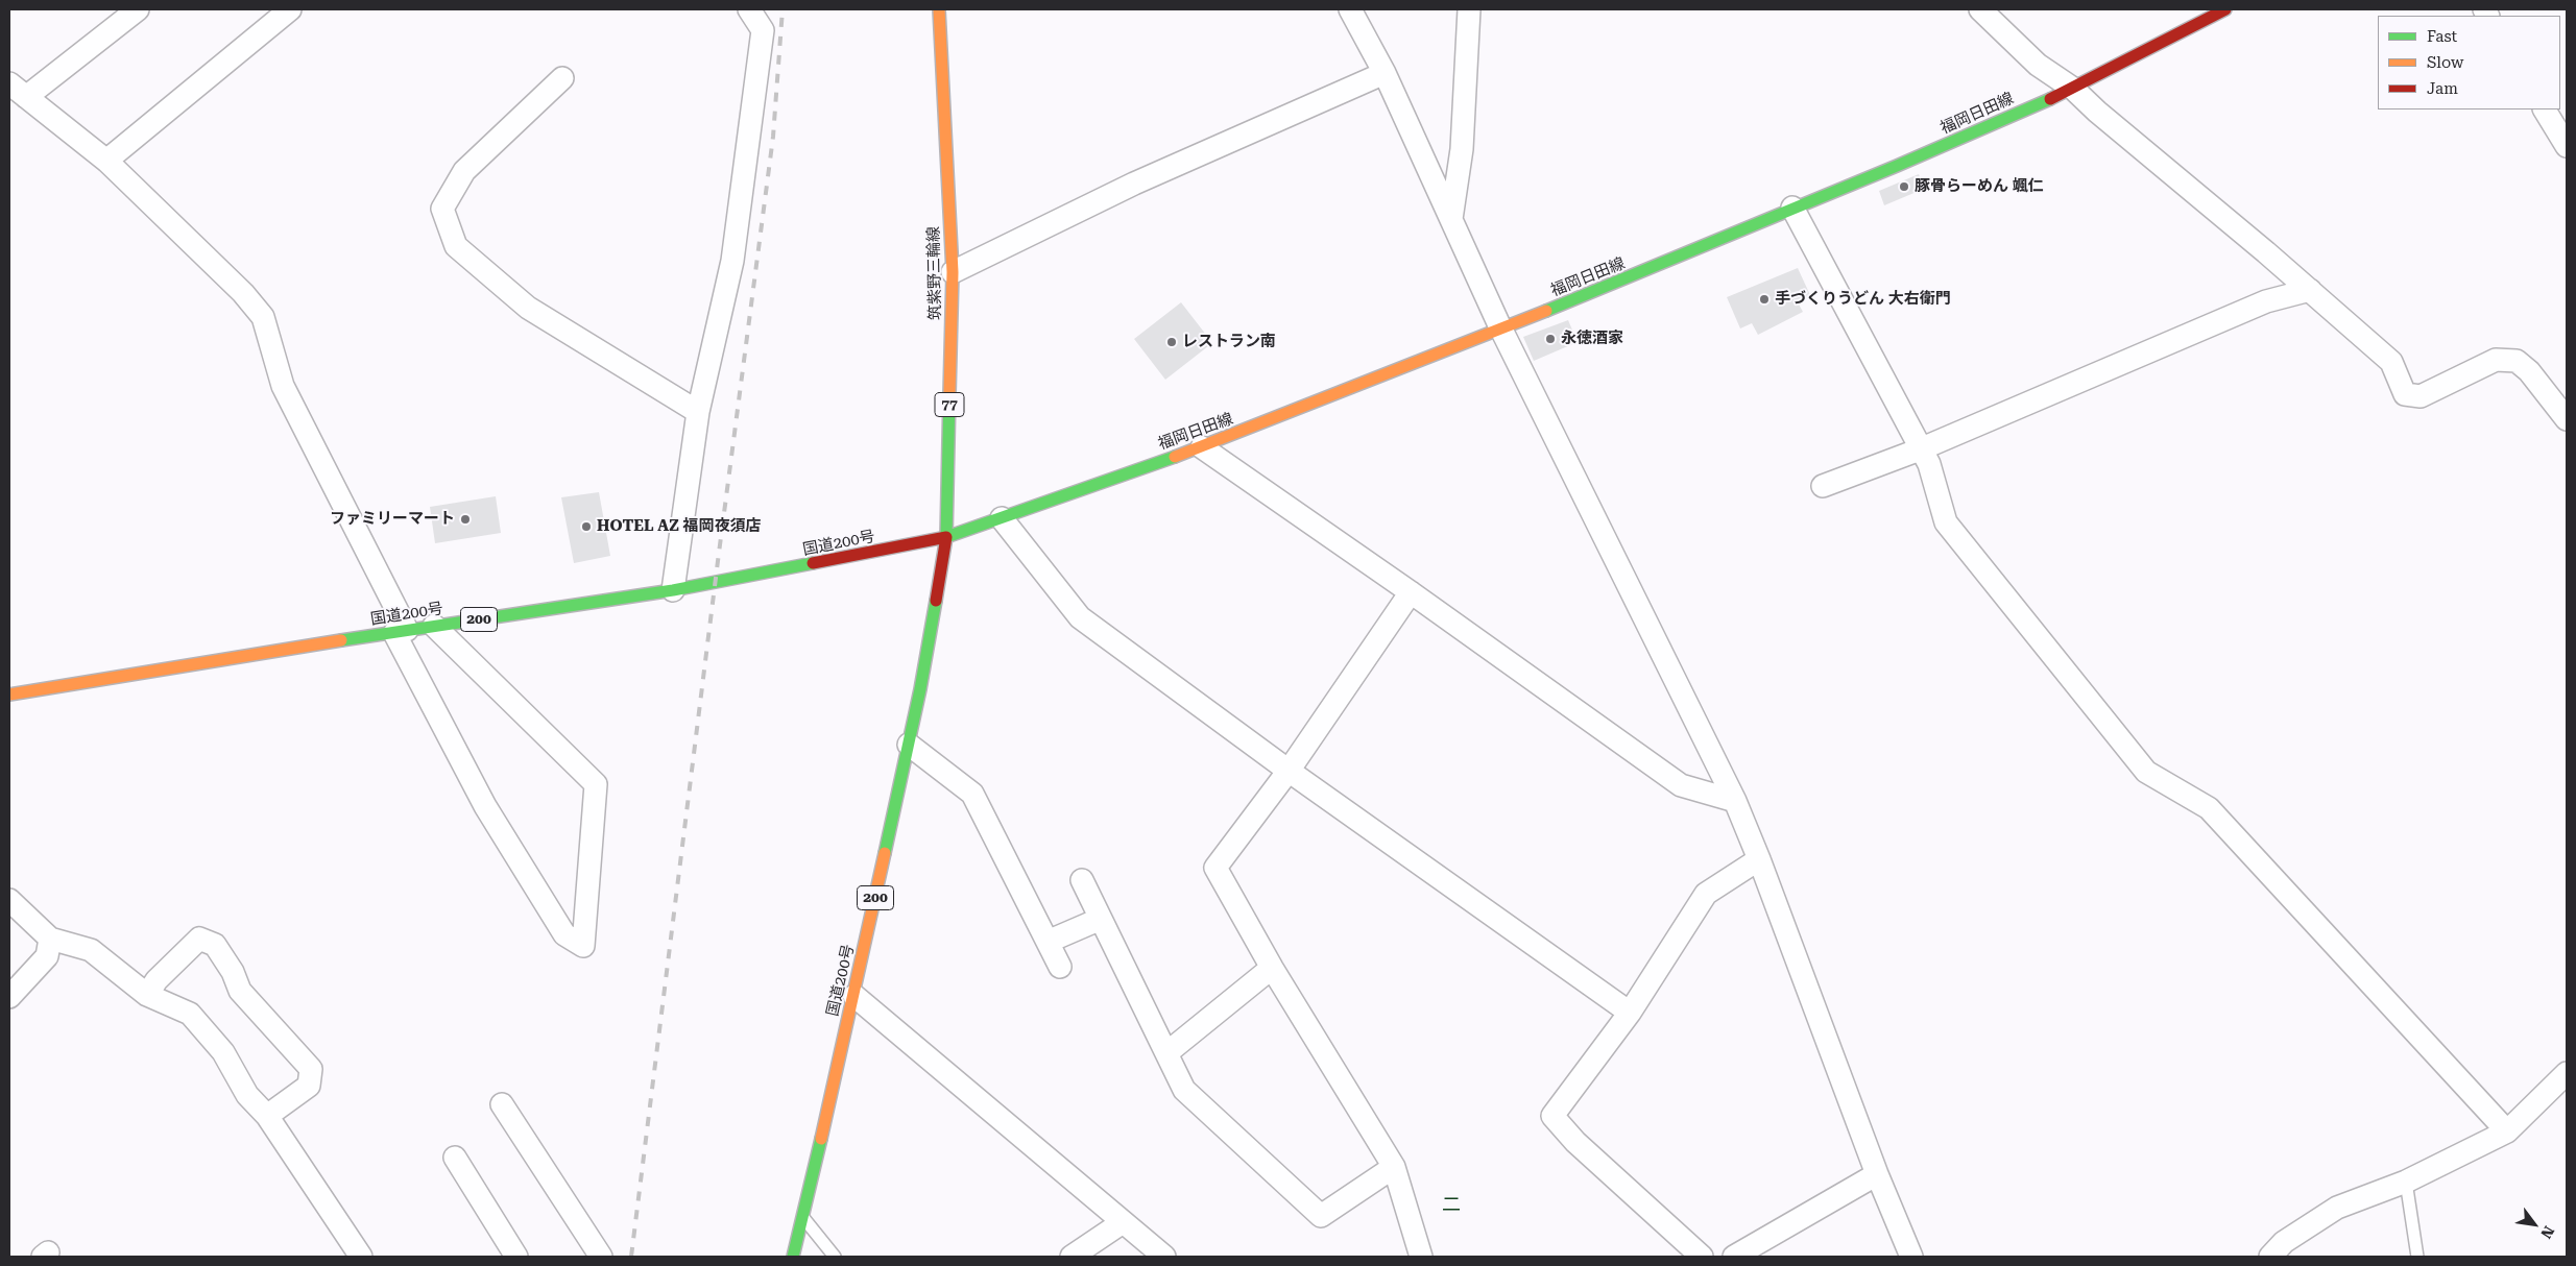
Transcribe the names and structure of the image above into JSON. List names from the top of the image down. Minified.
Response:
{"streets":{"main road":["福岡日田線","筑紫野三輪線","77","国道200号","200"]},"crossings":[["福岡日田線","筑紫野三輪線"],["福岡日田線","国道200号"],["筑紫野三輪線","国道200号"]],"districts":["二"],"places":["豚骨らーめん 颯仁","手づくりうどん 大右衛門","永徳酒家","レストラン南","ファミリーマート","HOTEL AZ 福岡夜須店"],"legend":["Fast","Slow","Jam"],"north":"bottom right"}
